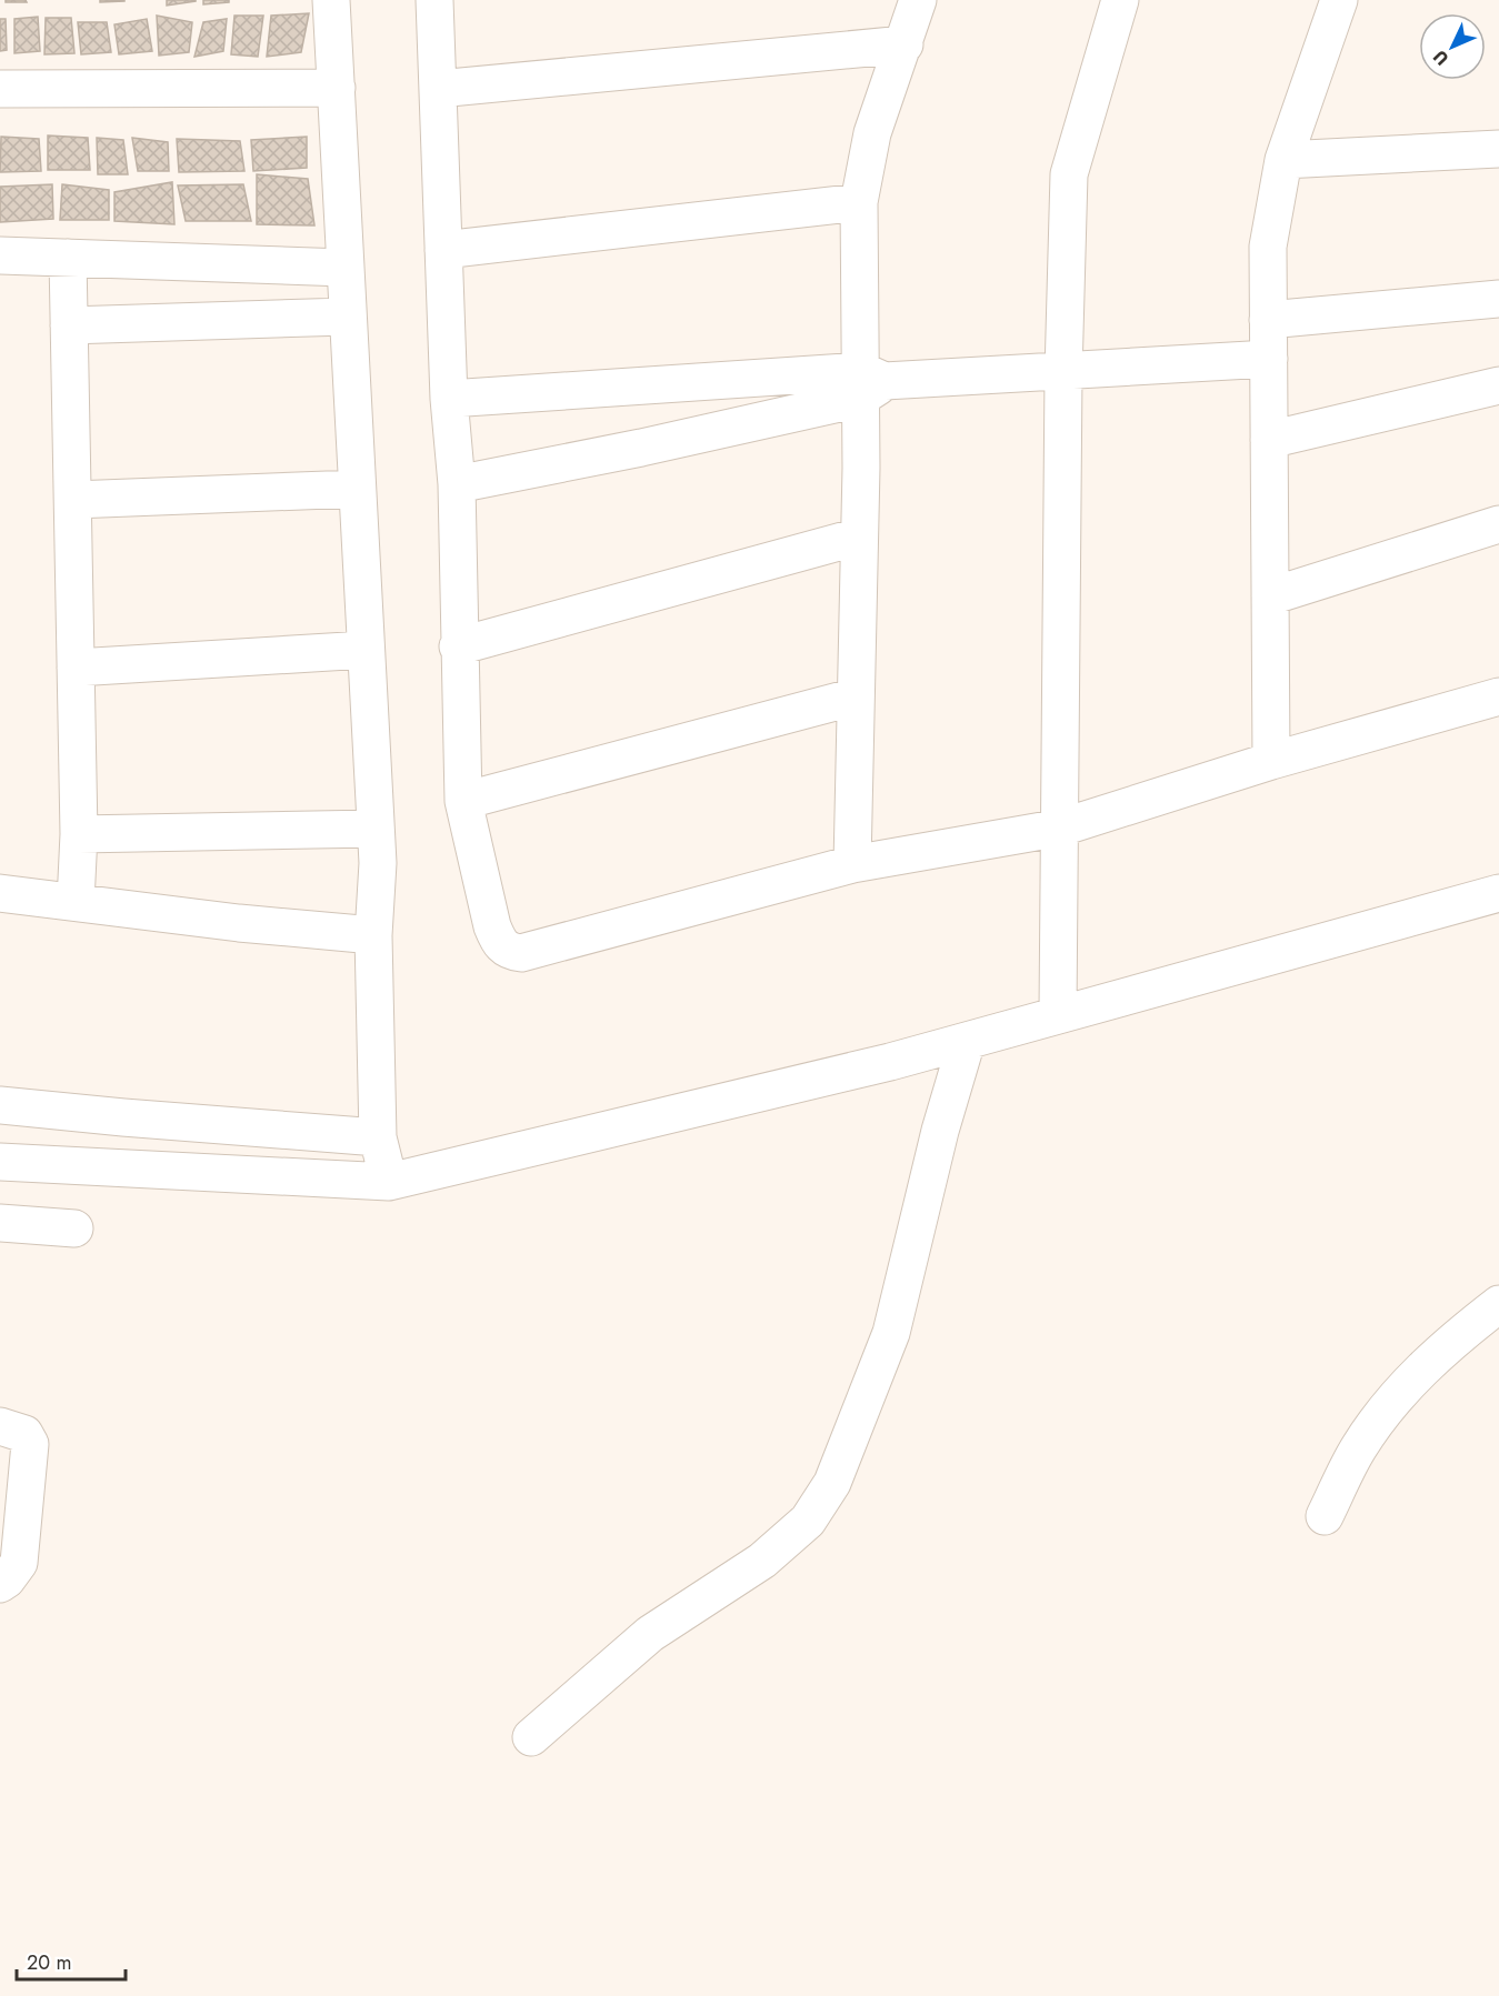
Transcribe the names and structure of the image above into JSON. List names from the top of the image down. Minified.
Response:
{"scale_bar":"20 m","north":"bottom left"}
